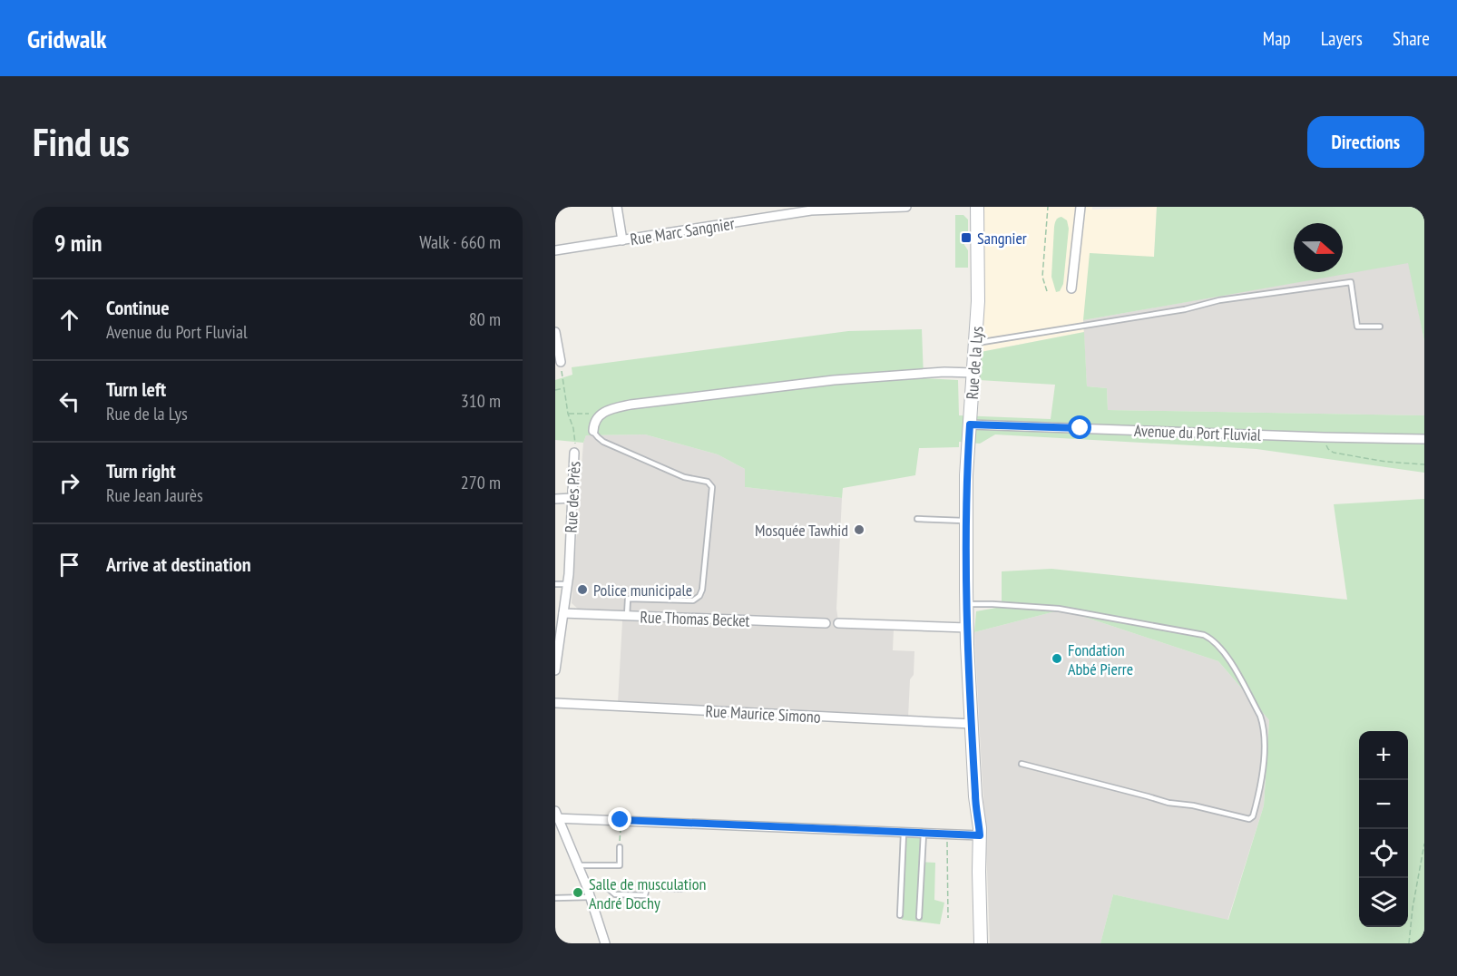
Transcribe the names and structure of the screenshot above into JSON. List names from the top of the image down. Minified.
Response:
{"streets":{"main road":["Rue de la Lys"],"street":["Rue Marc Sangnier","Avenue du Port Fluvial","Rue des Près","Rue Thomas Becket","Rue Maurice Simono"]},"crossings":[["Rue de la Lys","Avenue du Port Fluvial"],["Rue de la Lys","Rue Maurice Simono"],["Rue des Près","Rue Thomas Becket"]],"places":{"transit":["Sangnier"],"other":["Mosquée Tawhid","Police municipale","Fondation Abbé Pierre","Salle de musculation André Dochy"]},"north":"right","page":{"header":"Gridwalk","nav":["Map","Layers","Share"],"buttons":"Directions","title":"Find us","heading":["9 min","Walk · 660 m"],"list":[["Continue","Avenue du Port Fluvial","80 m"],["Turn left","Rue de la Lys","310 m"],["Turn right","Rue Jean Jaurès","270 m"],"Arrive at destination"],"map_buttons":["+","−"]}}
